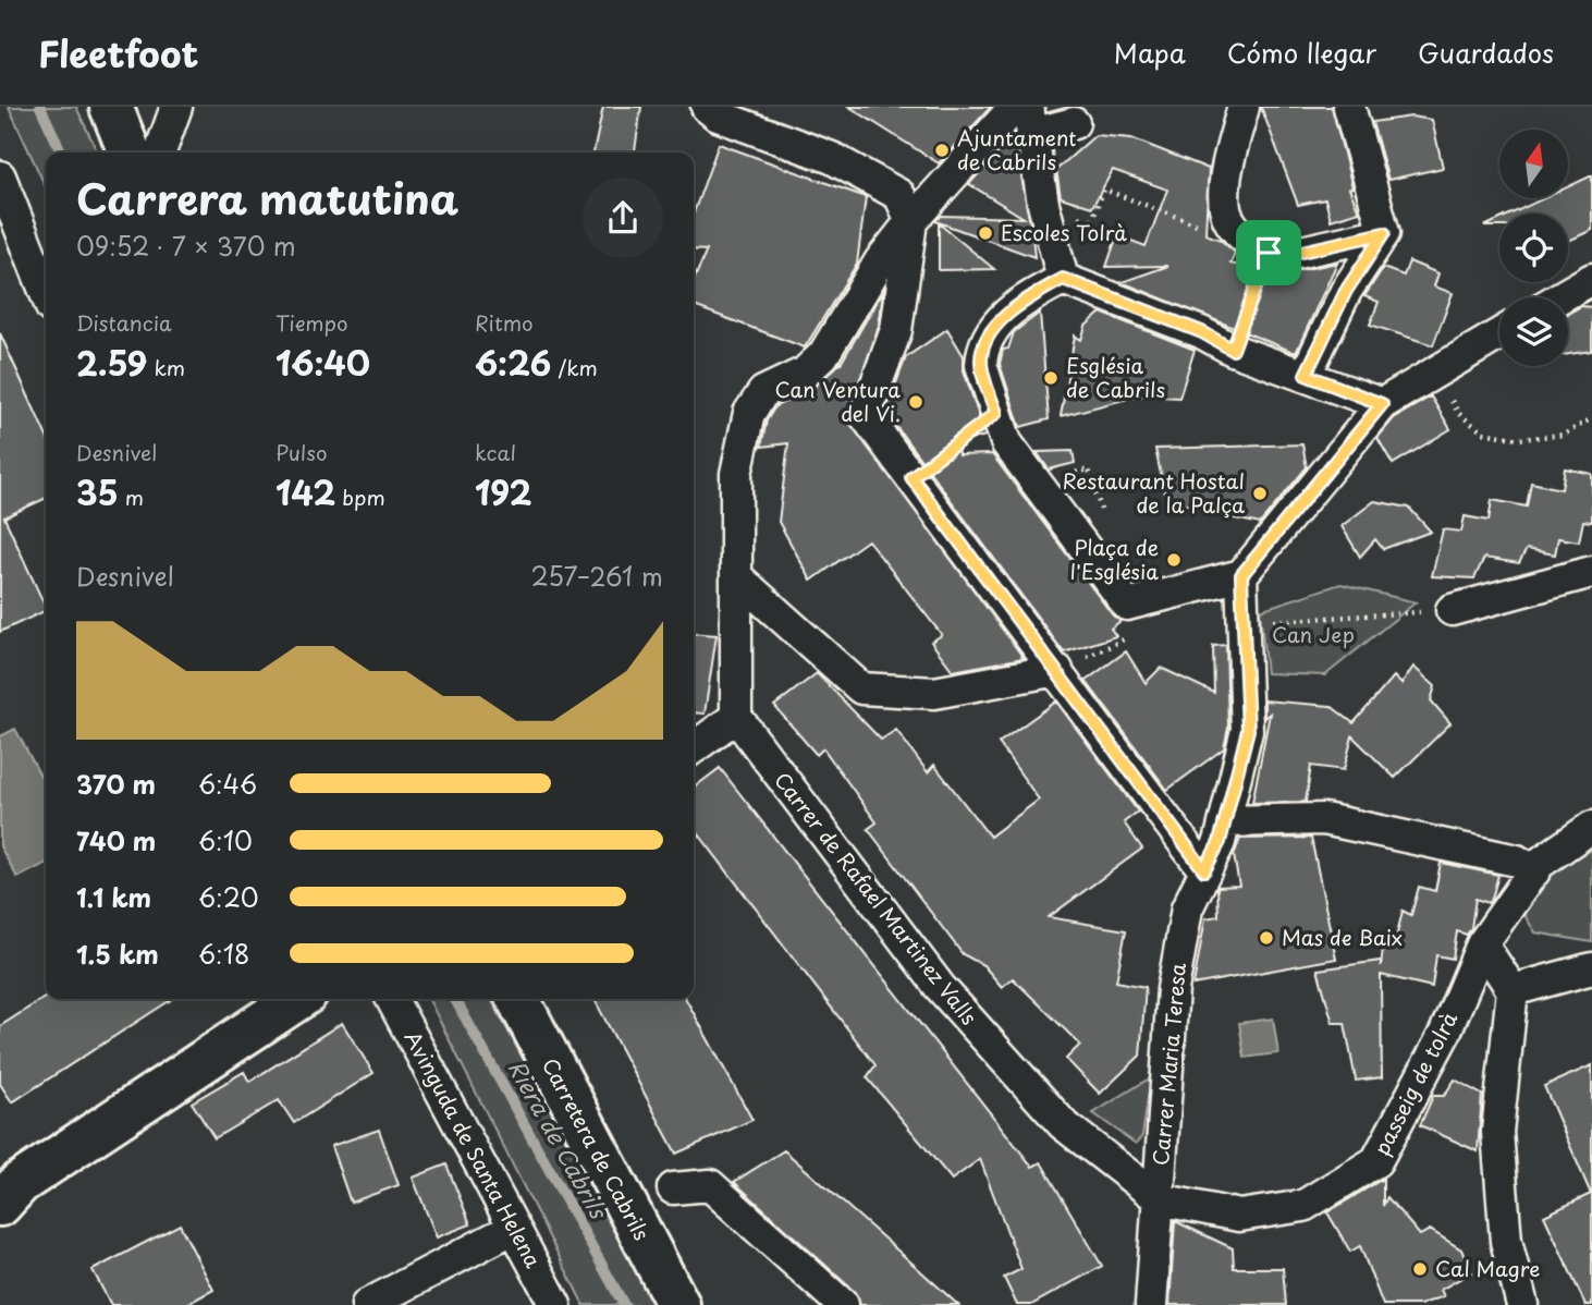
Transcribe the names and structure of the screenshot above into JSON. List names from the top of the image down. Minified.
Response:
{"streets":{"street":["Carrer de Rafael Martinez Valls","Carrer Maria Teresa","passeig de tolrà","Avinguda de Santa Helena","Carretera de Cabrils"]},"crossings":[["Carrer de Rafael Martinez Valls","Carrer Maria Teresa"],["Carrer de Rafael Martinez Valls","passeig de tolrà"],["Carrer Maria Teresa","passeig de tolrà"]],"water":["Riera de Cabrils"],"parks":["Can Jep"],"places":["Ajuntament de Cabrils","Escoles Tolrà","Església de Cabrils","Can Ventura del Vi.","Restaurant Hostal de la Palça","Plaça de l'Església","Mas de Baix","Cal Magre"],"north":"top","page":{"header":"Fleetfoot","nav":["Mapa","Cómo llegar","Guardados"],"heading":["Carrera matutina","09:52 · 7 × 370 m"],"stats":[["Distancia","2.59 km"],["Tiempo","16:40"],["Ritmo","6:26 /km"],["Desnivel","35 m"],["Pulso","142 bpm"],["kcal","192"]],"chart":["Desnivel","257–261 m"],"list":[{"name":"370 m","note":"6:46"},{"name":"740 m","note":"6:10"},{"name":"1.1 km","note":"6:20"},{"name":"1.5 km","note":"6:18"}]}}
